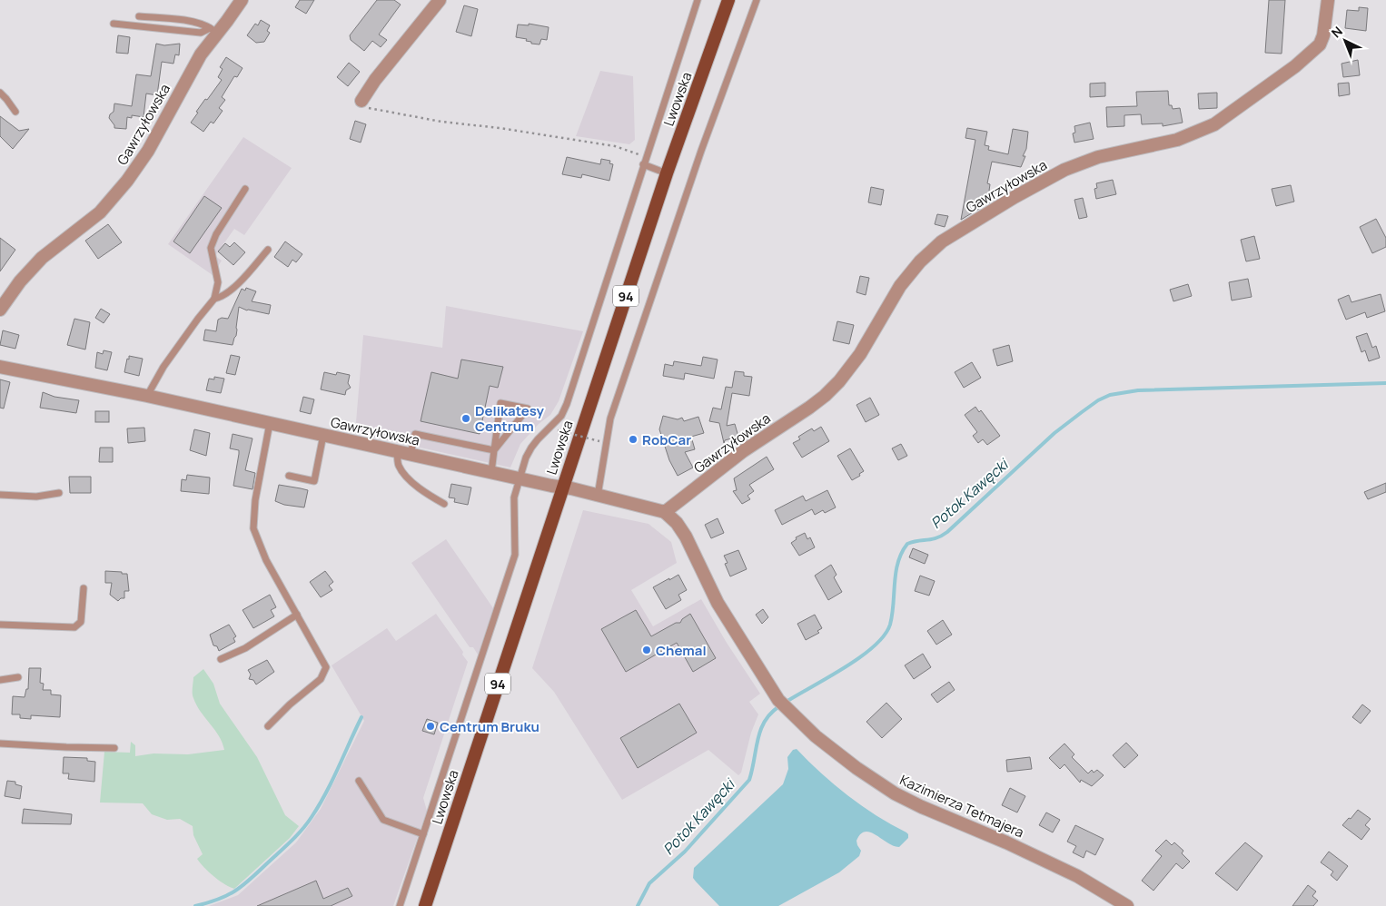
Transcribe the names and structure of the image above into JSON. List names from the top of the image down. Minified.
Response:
{"streets":{"main road":["Lwowska","94"],"street":["Gawrzyłowska","Kazimierza Tetmajera"]},"crossings":[["Lwowska","Gawrzyłowska"],["Gawrzyłowska","Kazimierza Tetmajera"]],"water":["Potok Kawęcki"],"places":["Delikatesy Centrum","RobCar","Chemal","Centrum Bruku"],"north":"top left"}
